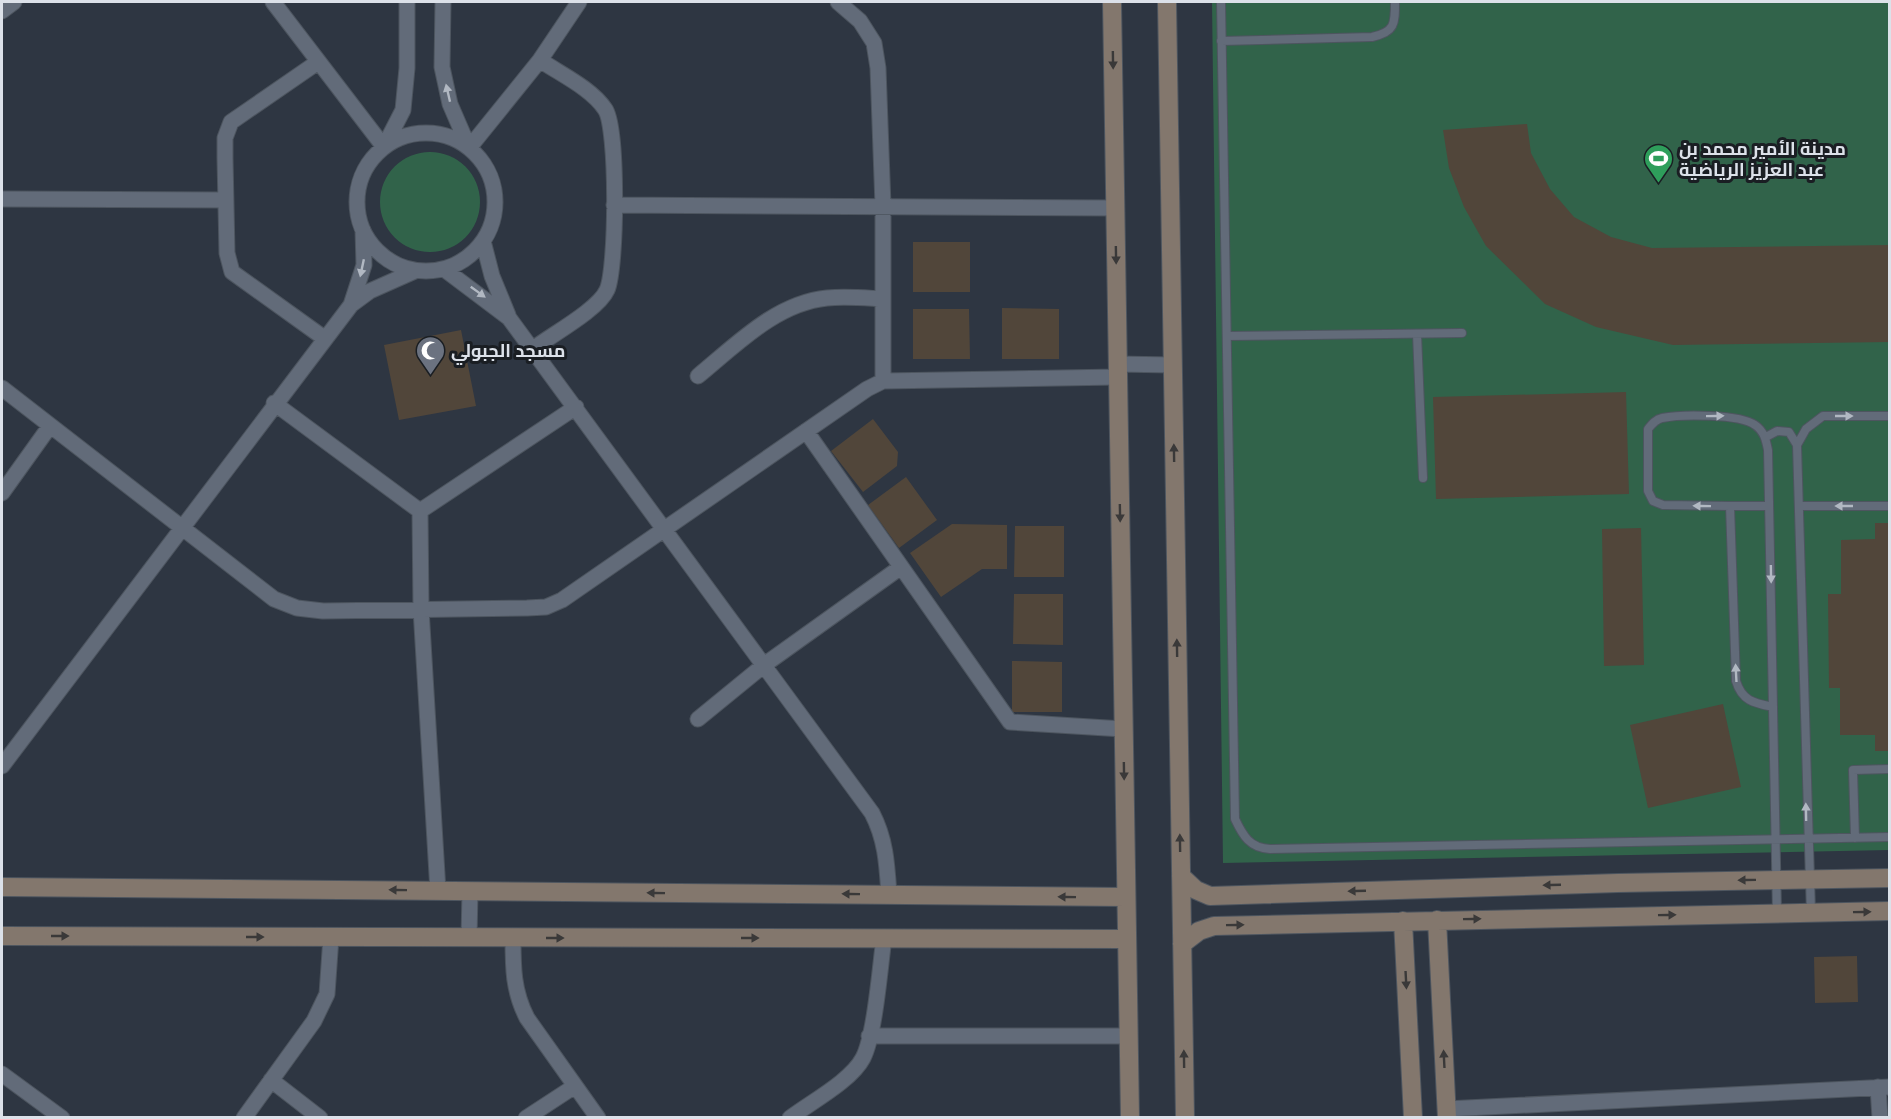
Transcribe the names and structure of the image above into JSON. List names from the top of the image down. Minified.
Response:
{"places":{"sports":["مدينة الأمير محمد بن عبد العزيز الرياضية"],"mosque":["مسجد الجبولي"]}}
